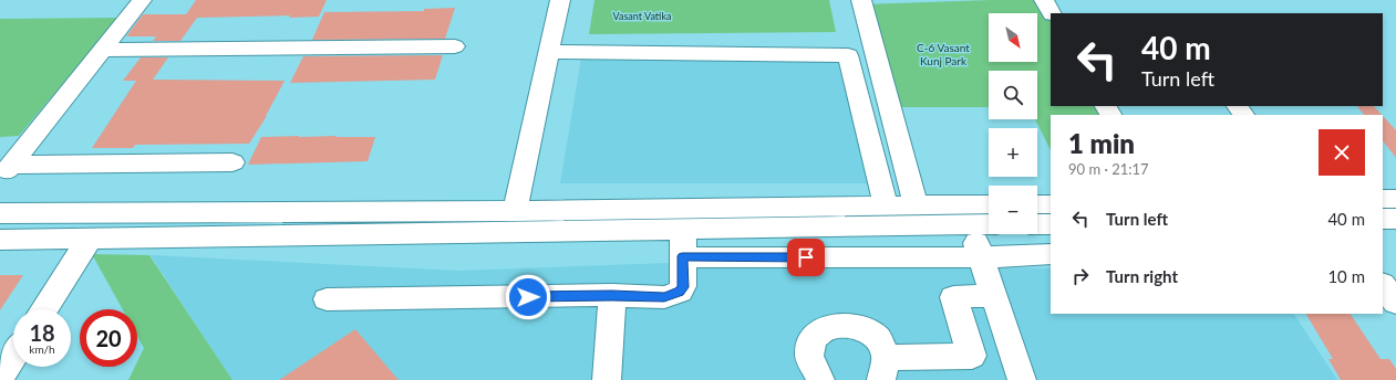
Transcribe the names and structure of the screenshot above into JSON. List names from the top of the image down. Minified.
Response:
{"parks":["Vasant Vatika","C-6 Vasant Kunj Park"],"north":"bottom right","page":{"map_buttons":["+","−"],"turn":["40 m","Turn left"],"heading":["1 min","90 m · 21:17"],"list":[{"name":"Turn left","value":"40 m"},{"name":"Turn right","value":"10 m"}],"speed":"18 km/h","limit":"20"}}
